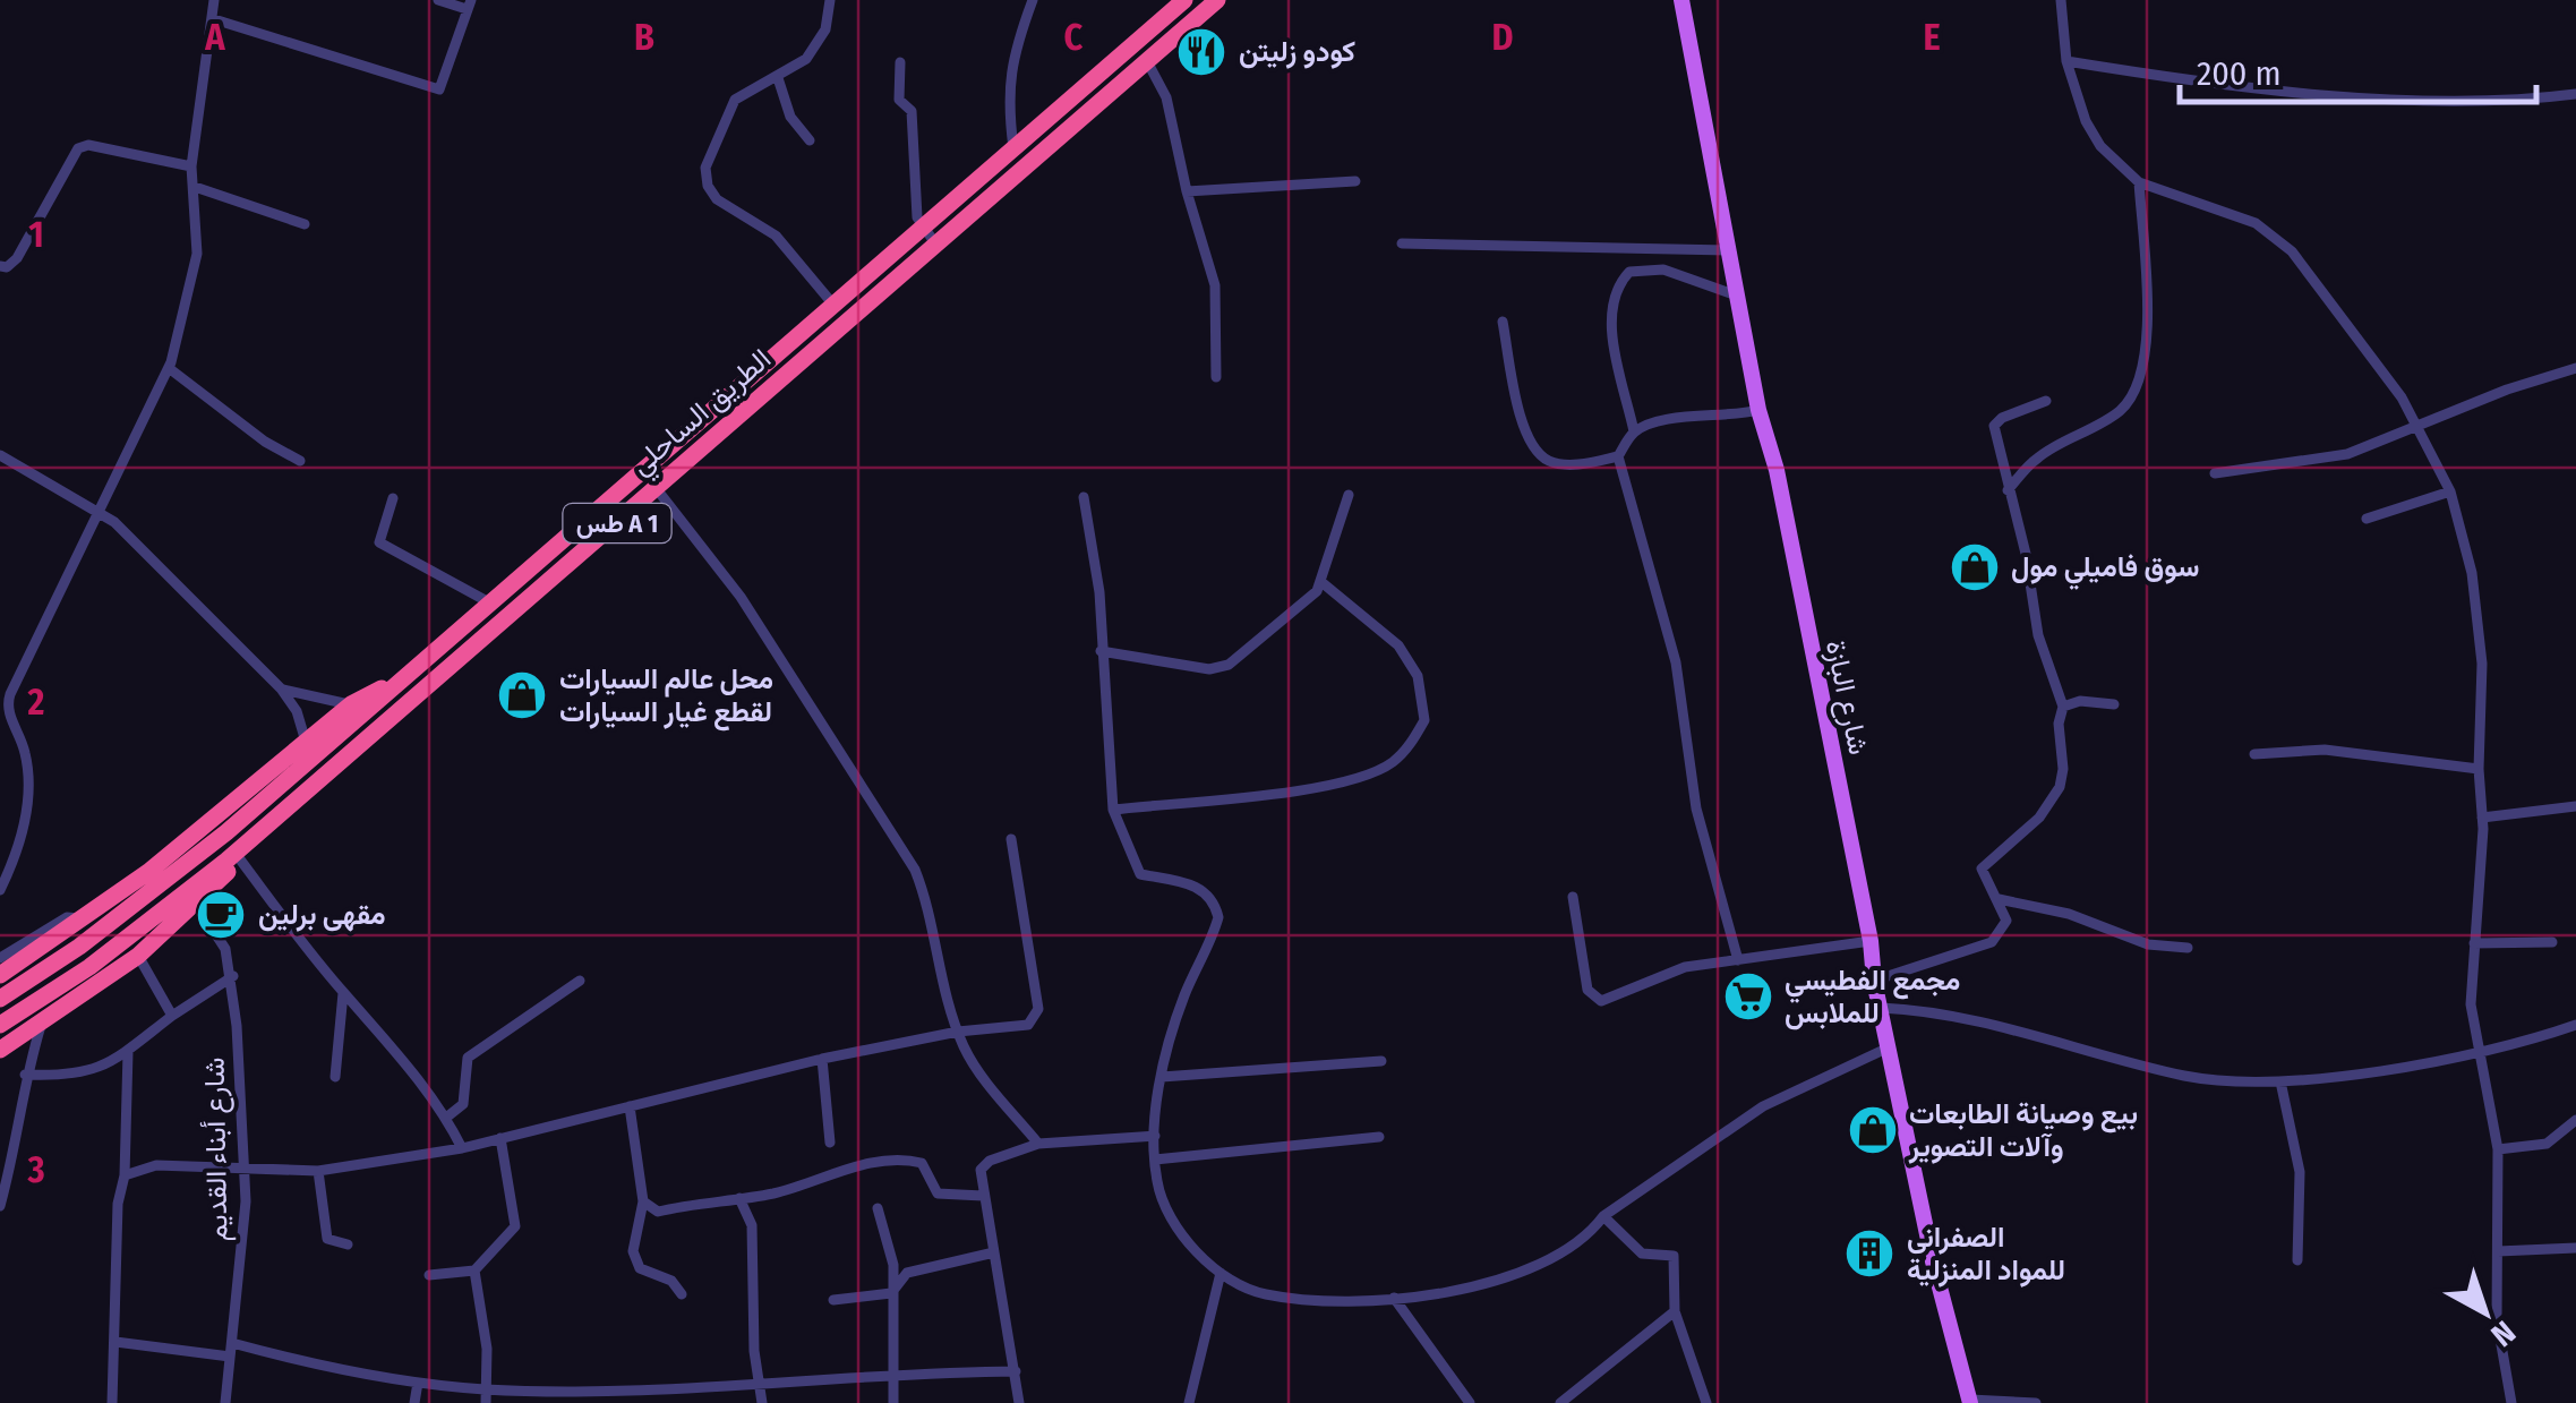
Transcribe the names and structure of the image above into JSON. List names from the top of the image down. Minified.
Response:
{"streets":{"highway":["الطريق الساحلي","طس A 1"],"main road":["شارع البازة"],"street":["شارع أبناء القديم"]},"places":{"restaurant":["كودو زليتن"],"shop":["سوق فاميلي مول","محل عالم السيارات لقطع غيار السيارات","بيع وصيانة الطابعات وآلات التصوير"],"cafe":["مقهى برلين"],"supermarket":["مجمع الفطيسي للملابس"],"building":["الصفراني للمواد المنزلية"]},"scale_bar":"200 m","north":"bottom right","grid":{"columns":["A","B","C","D","E"],"rows":["1","2","3"]}}
